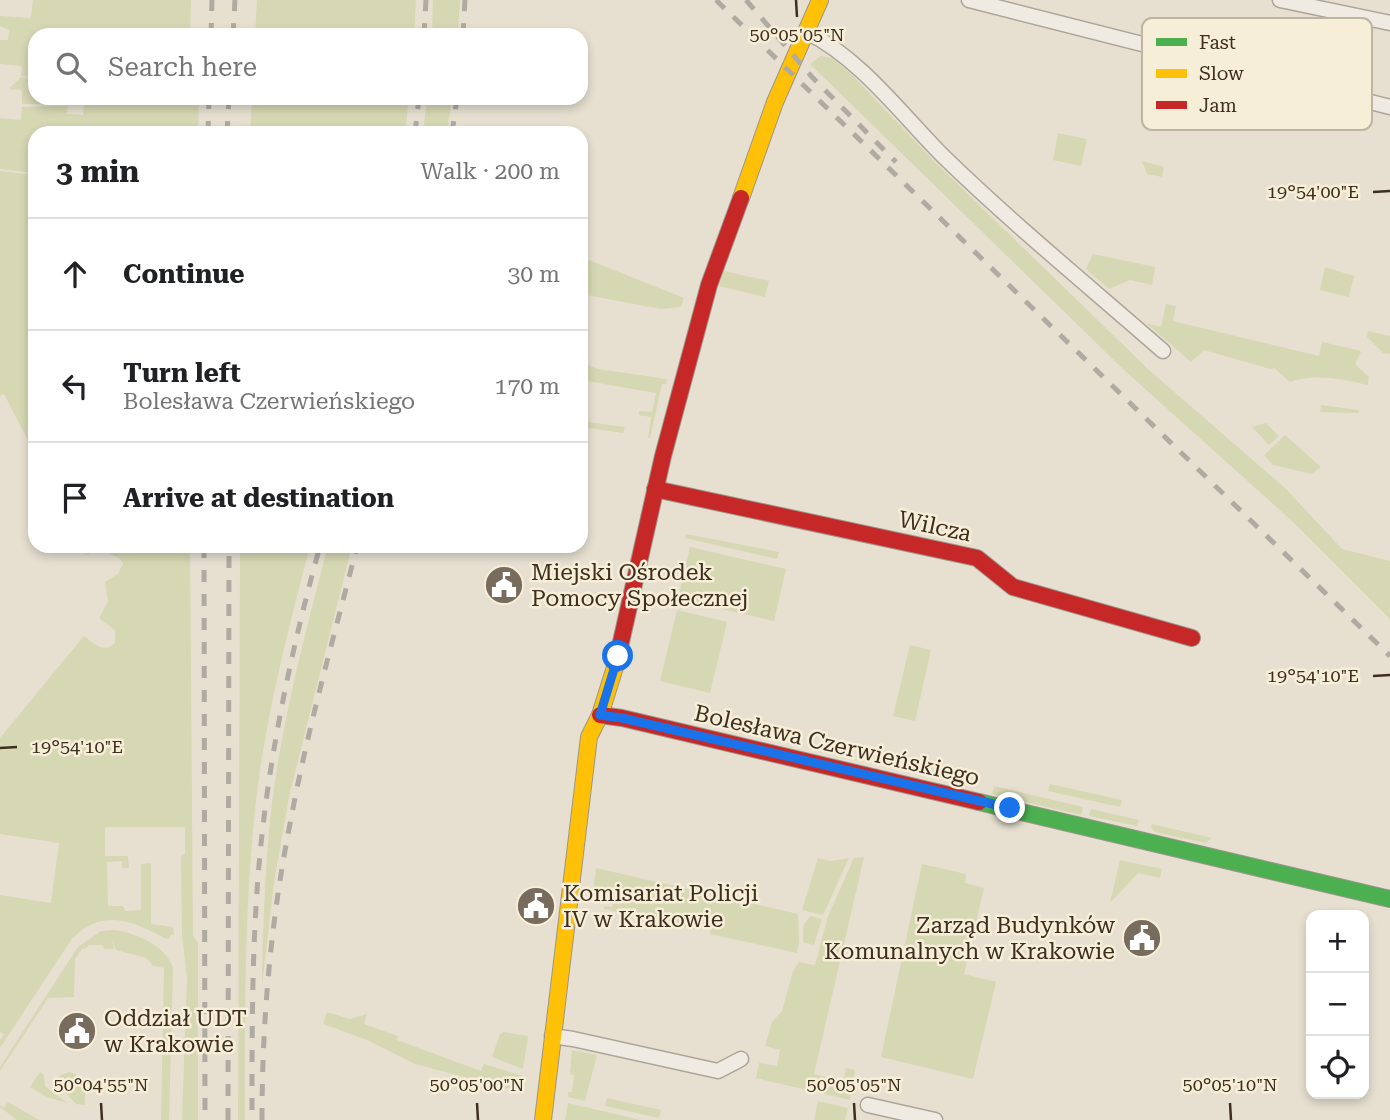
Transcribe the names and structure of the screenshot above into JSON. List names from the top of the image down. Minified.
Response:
{"streets":{"street":["Wilcza","Bolesława Czerwieńskiego"]},"places":{"public building":["Miejski Ośrodek Pomocy Społecznej","Komisariat Policji IV w Krakowie","Zarząd Budynków Komunalnych w Krakowie","Oddział UDT w Krakowie"]},"legend":["Fast","Slow","Jam"],"page":{"search":"Search here","heading":["3 min","Walk · 200 m"],"list":[["Continue","30 m"],["Turn left","Bolesława Czerwieńskiego","170 m"],"Arrive at destination"],"map_buttons":["+","−"]},"coordinates":["50°05'05\"N","19°54'00\"E","19°54'10\"E","50°04'55\"N","50°05'00\"N","50°05'10\"N"]}
